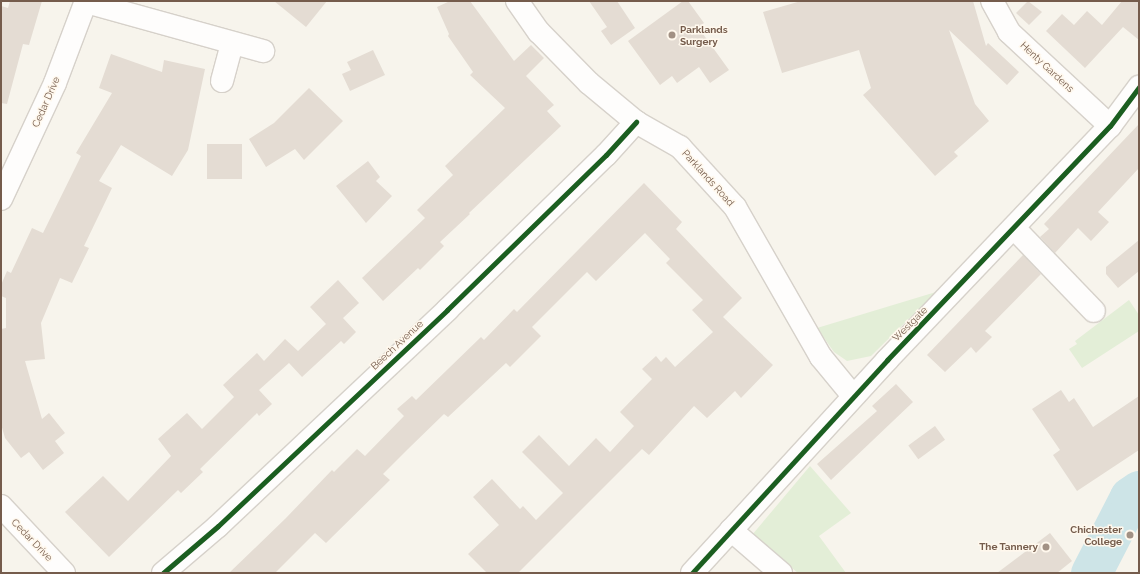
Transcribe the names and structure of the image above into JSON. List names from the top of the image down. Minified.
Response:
{"streets":{"street":["Henty Gardens","Cedar Drive","Parklands Road","Westgate","Beech Avenue"]},"crossings":[["Henty Gardens","Westgate"],["Parklands Road","Westgate"],["Parklands Road","Beech Avenue"]],"places":["Parklands Surgery","Chichester College","The Tannery"]}
